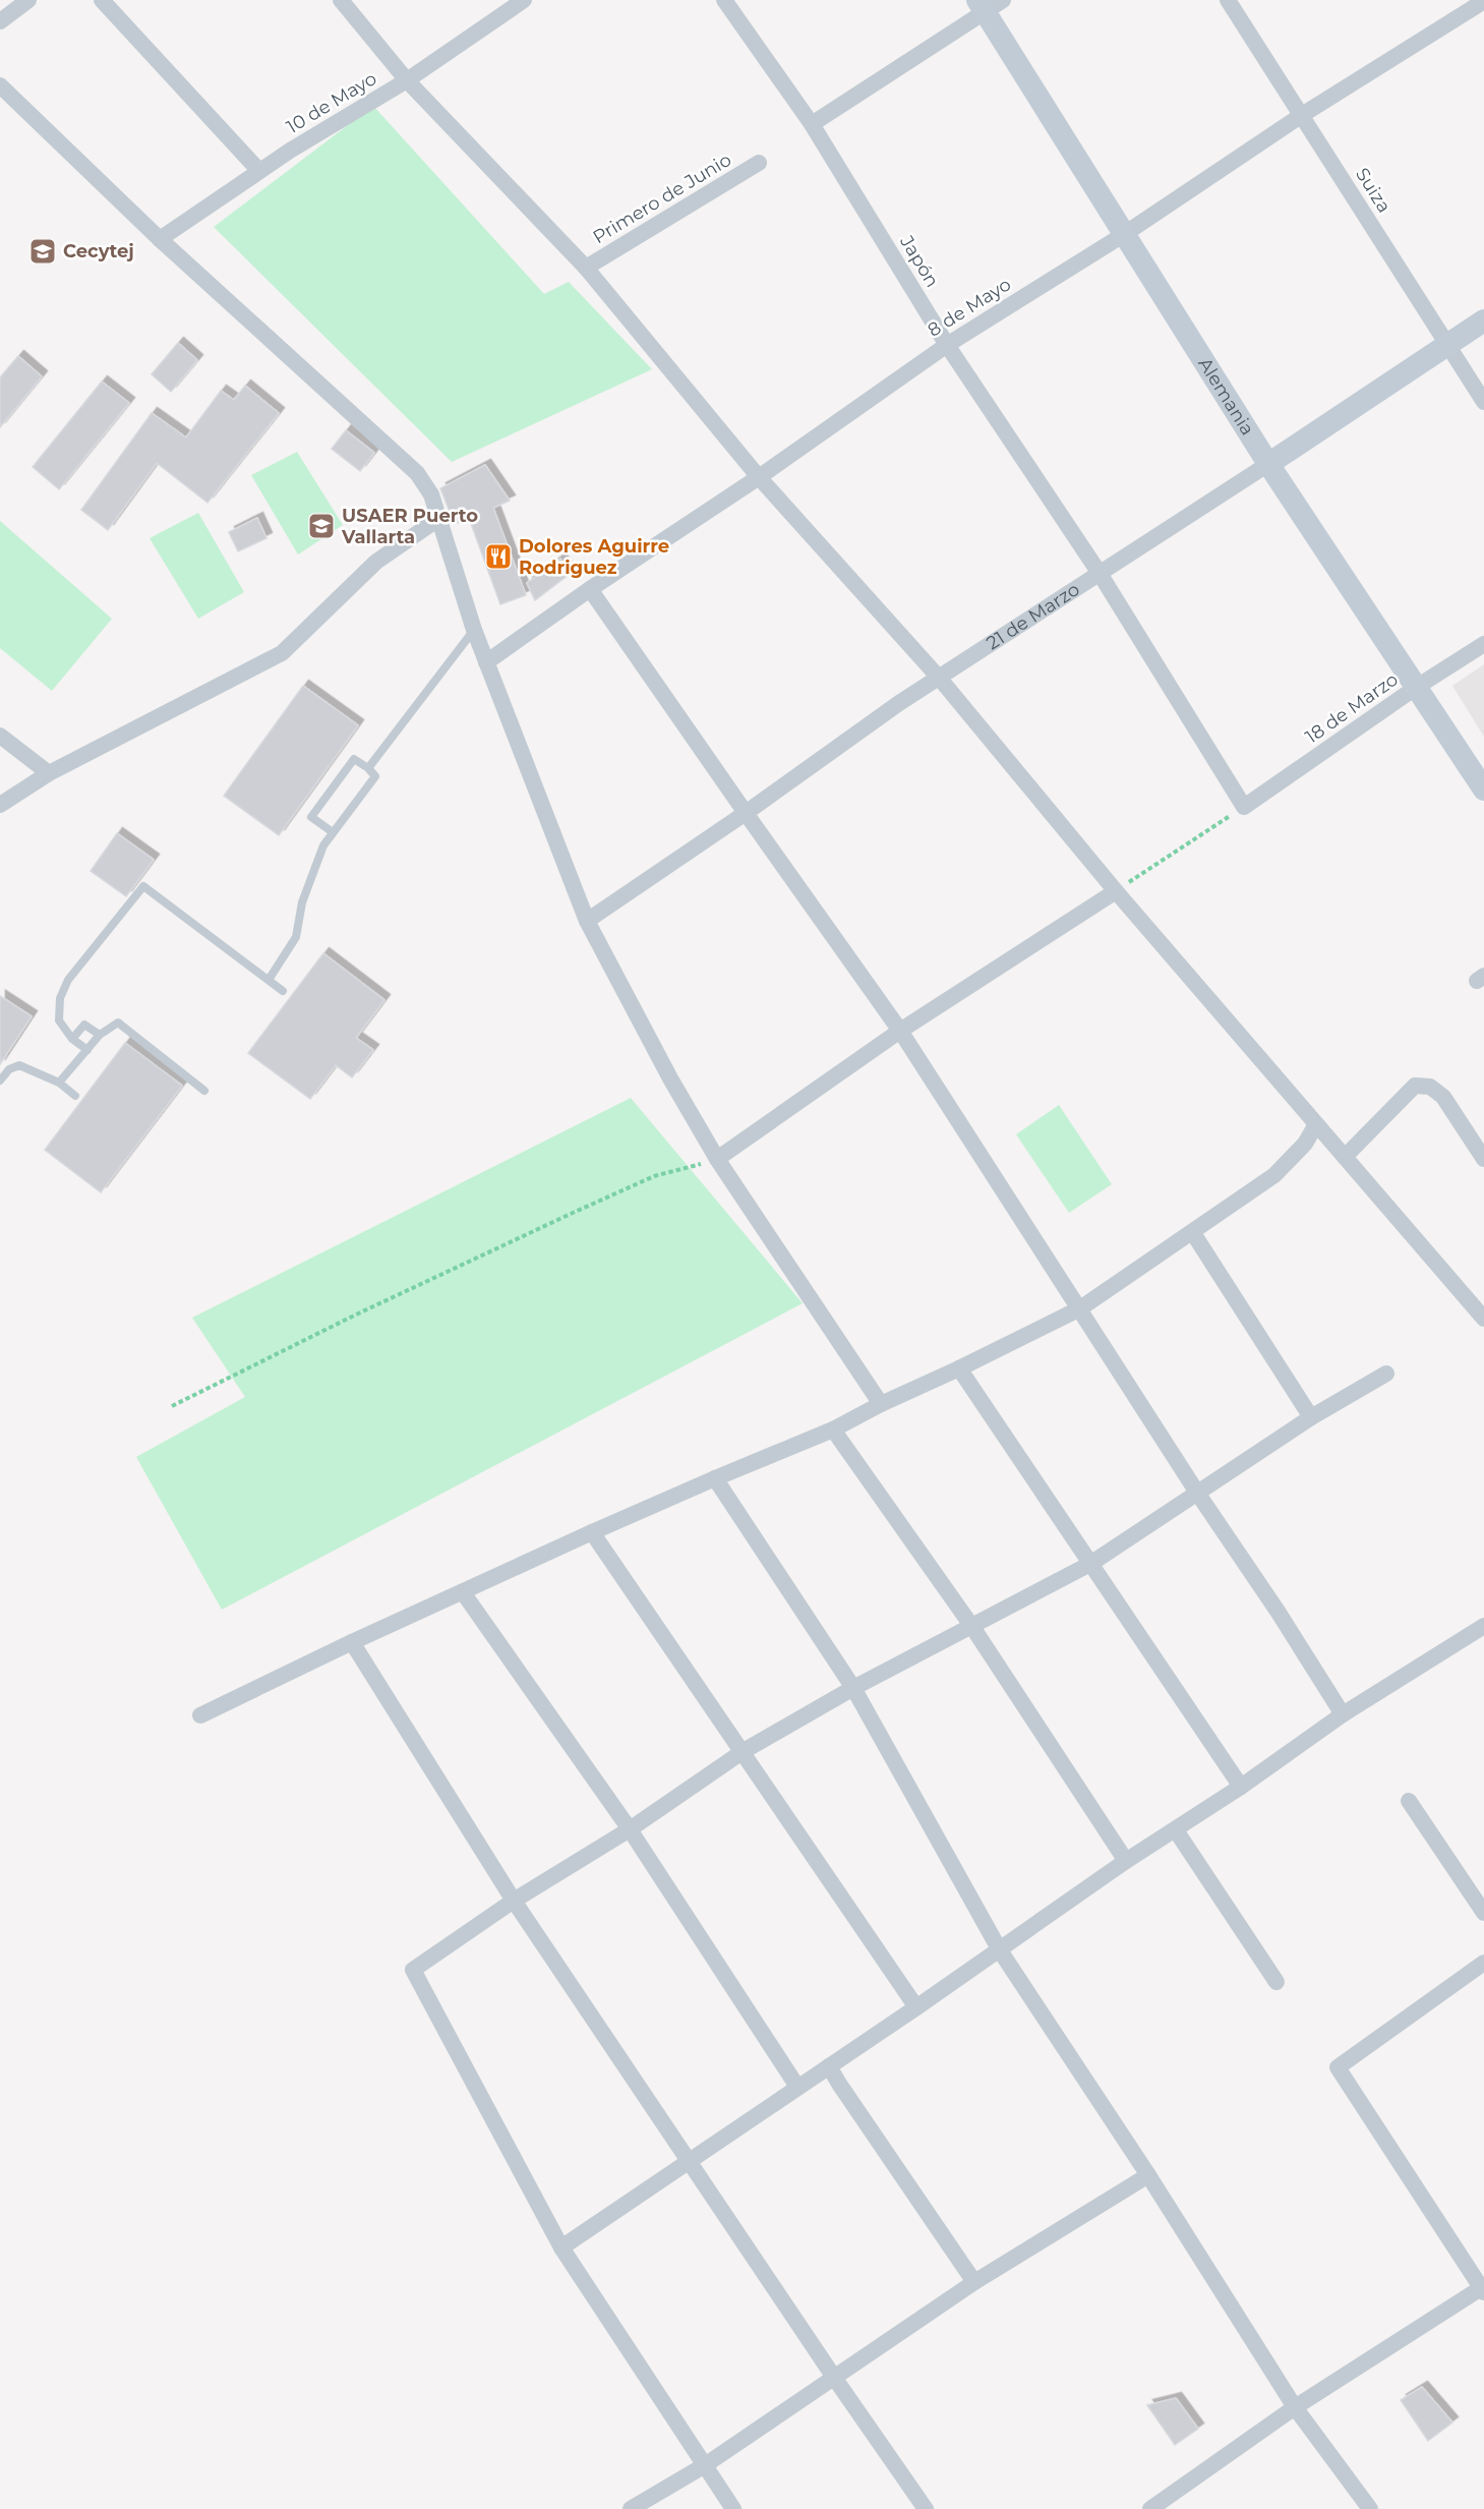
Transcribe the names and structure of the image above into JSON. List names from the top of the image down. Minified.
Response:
{"streets":{"street":["10 de Mayo","Suiza","Primero de Junio","Japón","8 de Mayo","Alemania","21 de Marzo","18 de Marzo"]},"crossings":[["Suiza","8 de Mayo"],["Suiza","21 de Marzo"],["Japón","8 de Mayo"],["Japón","21 de Marzo"],["Japón","18 de Marzo"],["8 de Mayo","Alemania"],["Alemania","21 de Marzo"],["Alemania","18 de Marzo"]],"places":{"school or university":["Cecytej","USAER Puerto Vallarta"],"restaurant":["Dolores Aguirre Rodriguez"]}}
